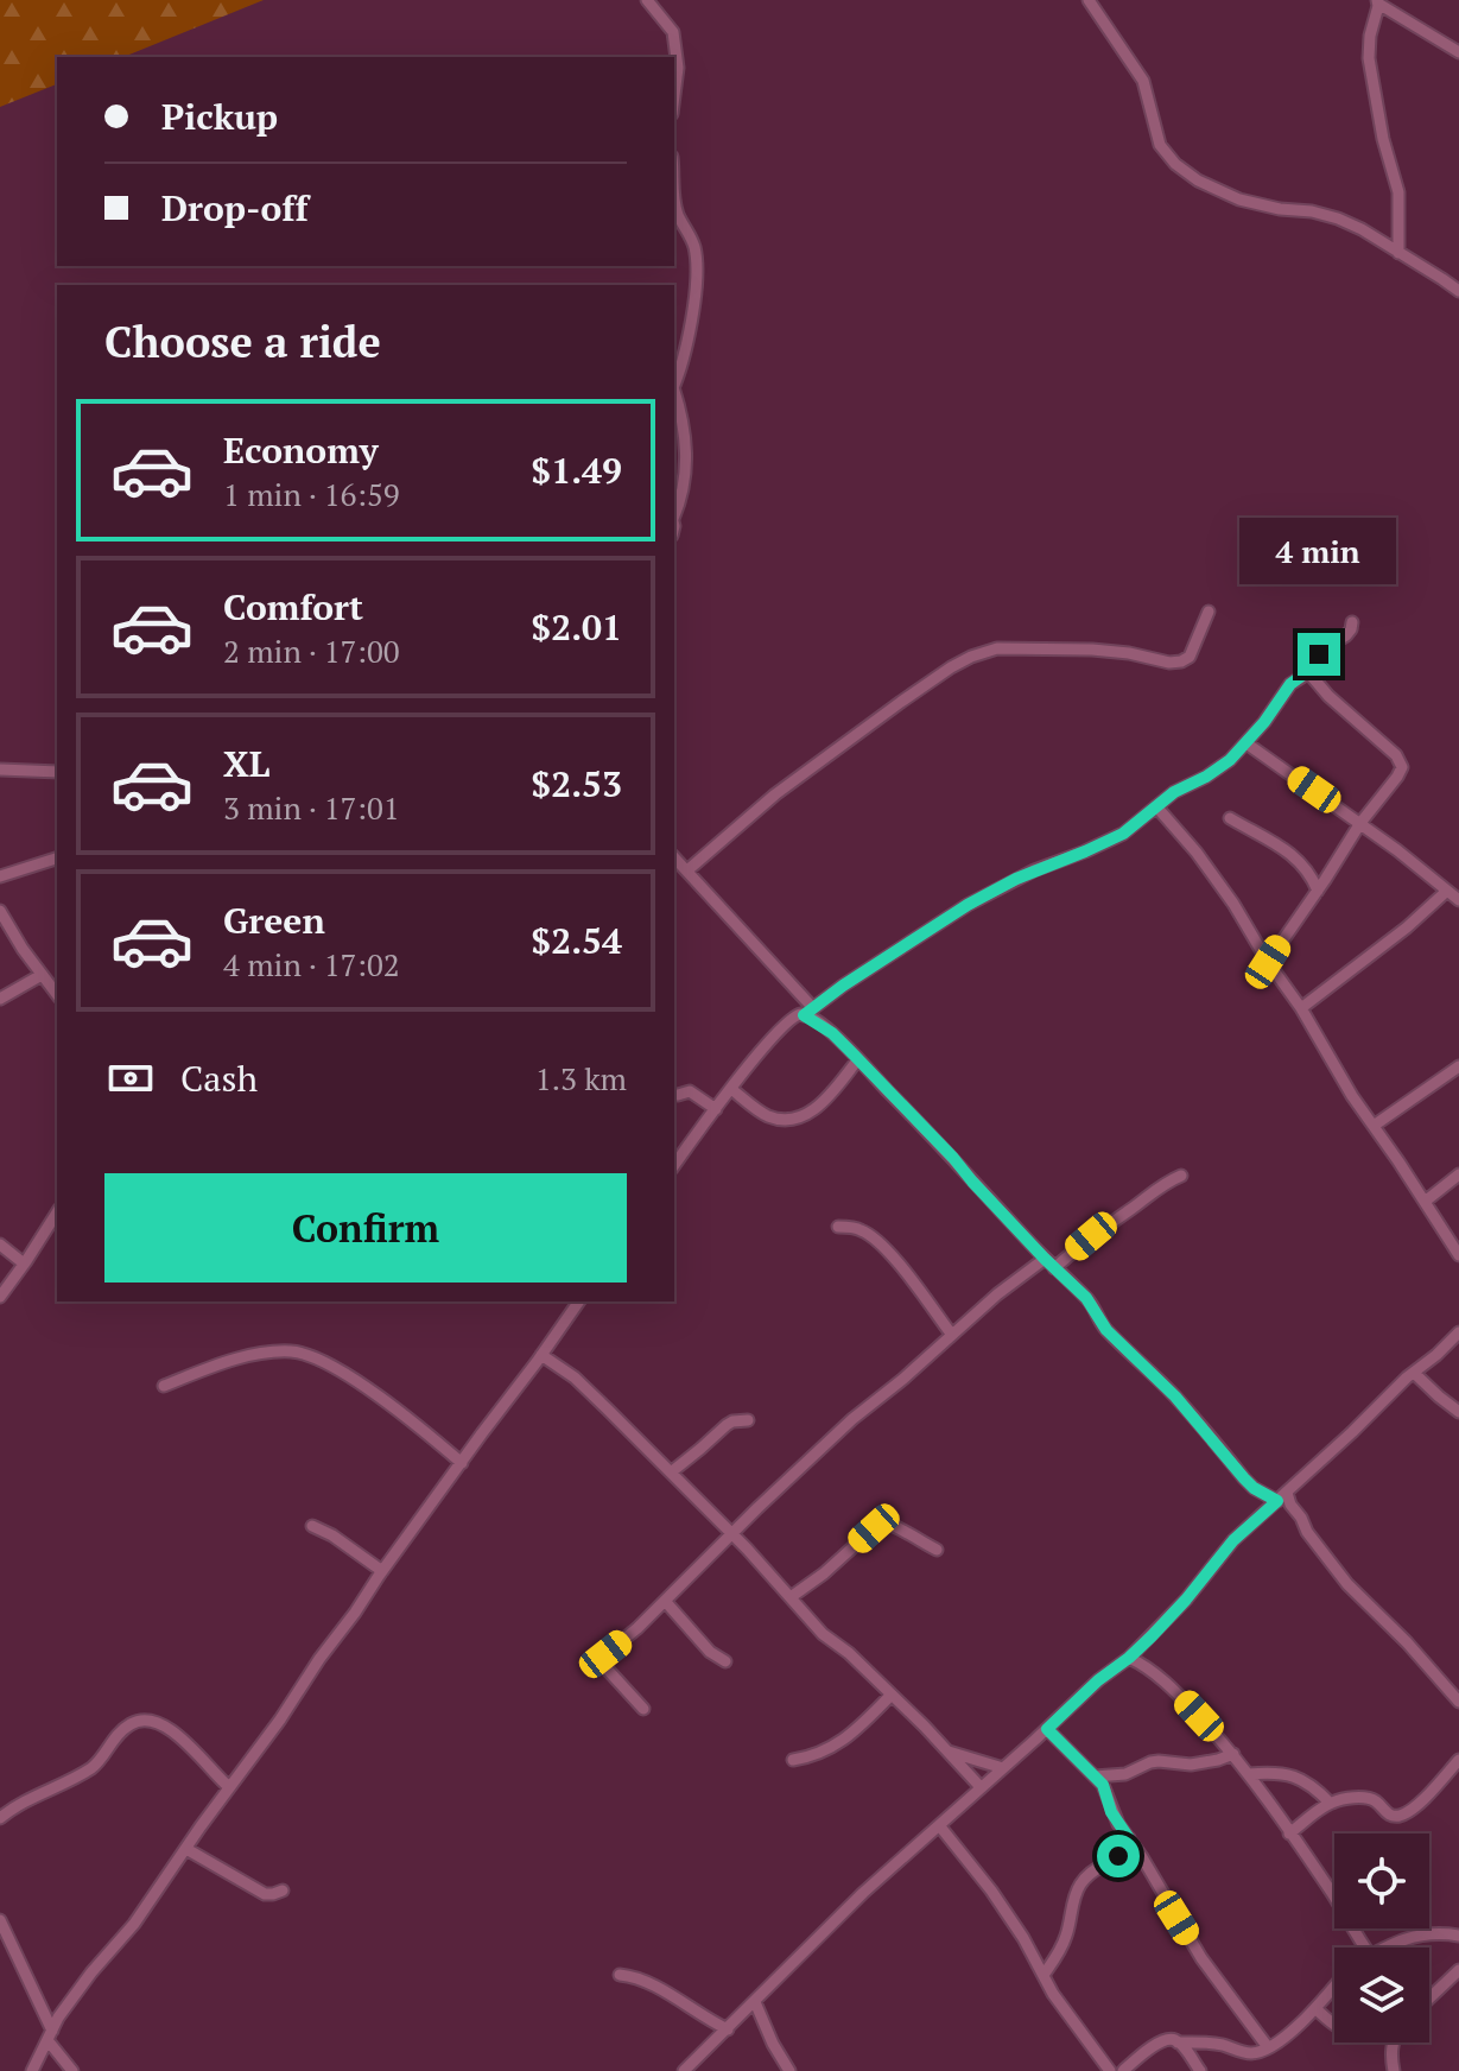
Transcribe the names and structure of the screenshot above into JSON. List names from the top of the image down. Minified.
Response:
{"page":{"banner":["Pickup","Drop-off"],"heading":"Choose a ride","list":[{"name":"Economy","note":"1 min · 16:59","value":"$1.49"},{"name":"Comfort","note":"2 min · 17:00","value":"$2.01"},{"name":"XL","note":"3 min · 17:01","value":"$2.53"},{"name":"Green","note":"4 min · 17:02","value":"$2.54"}],"bubble":"4 min","pay":["Cash","1.3 km"],"buttons":"Confirm"}}
